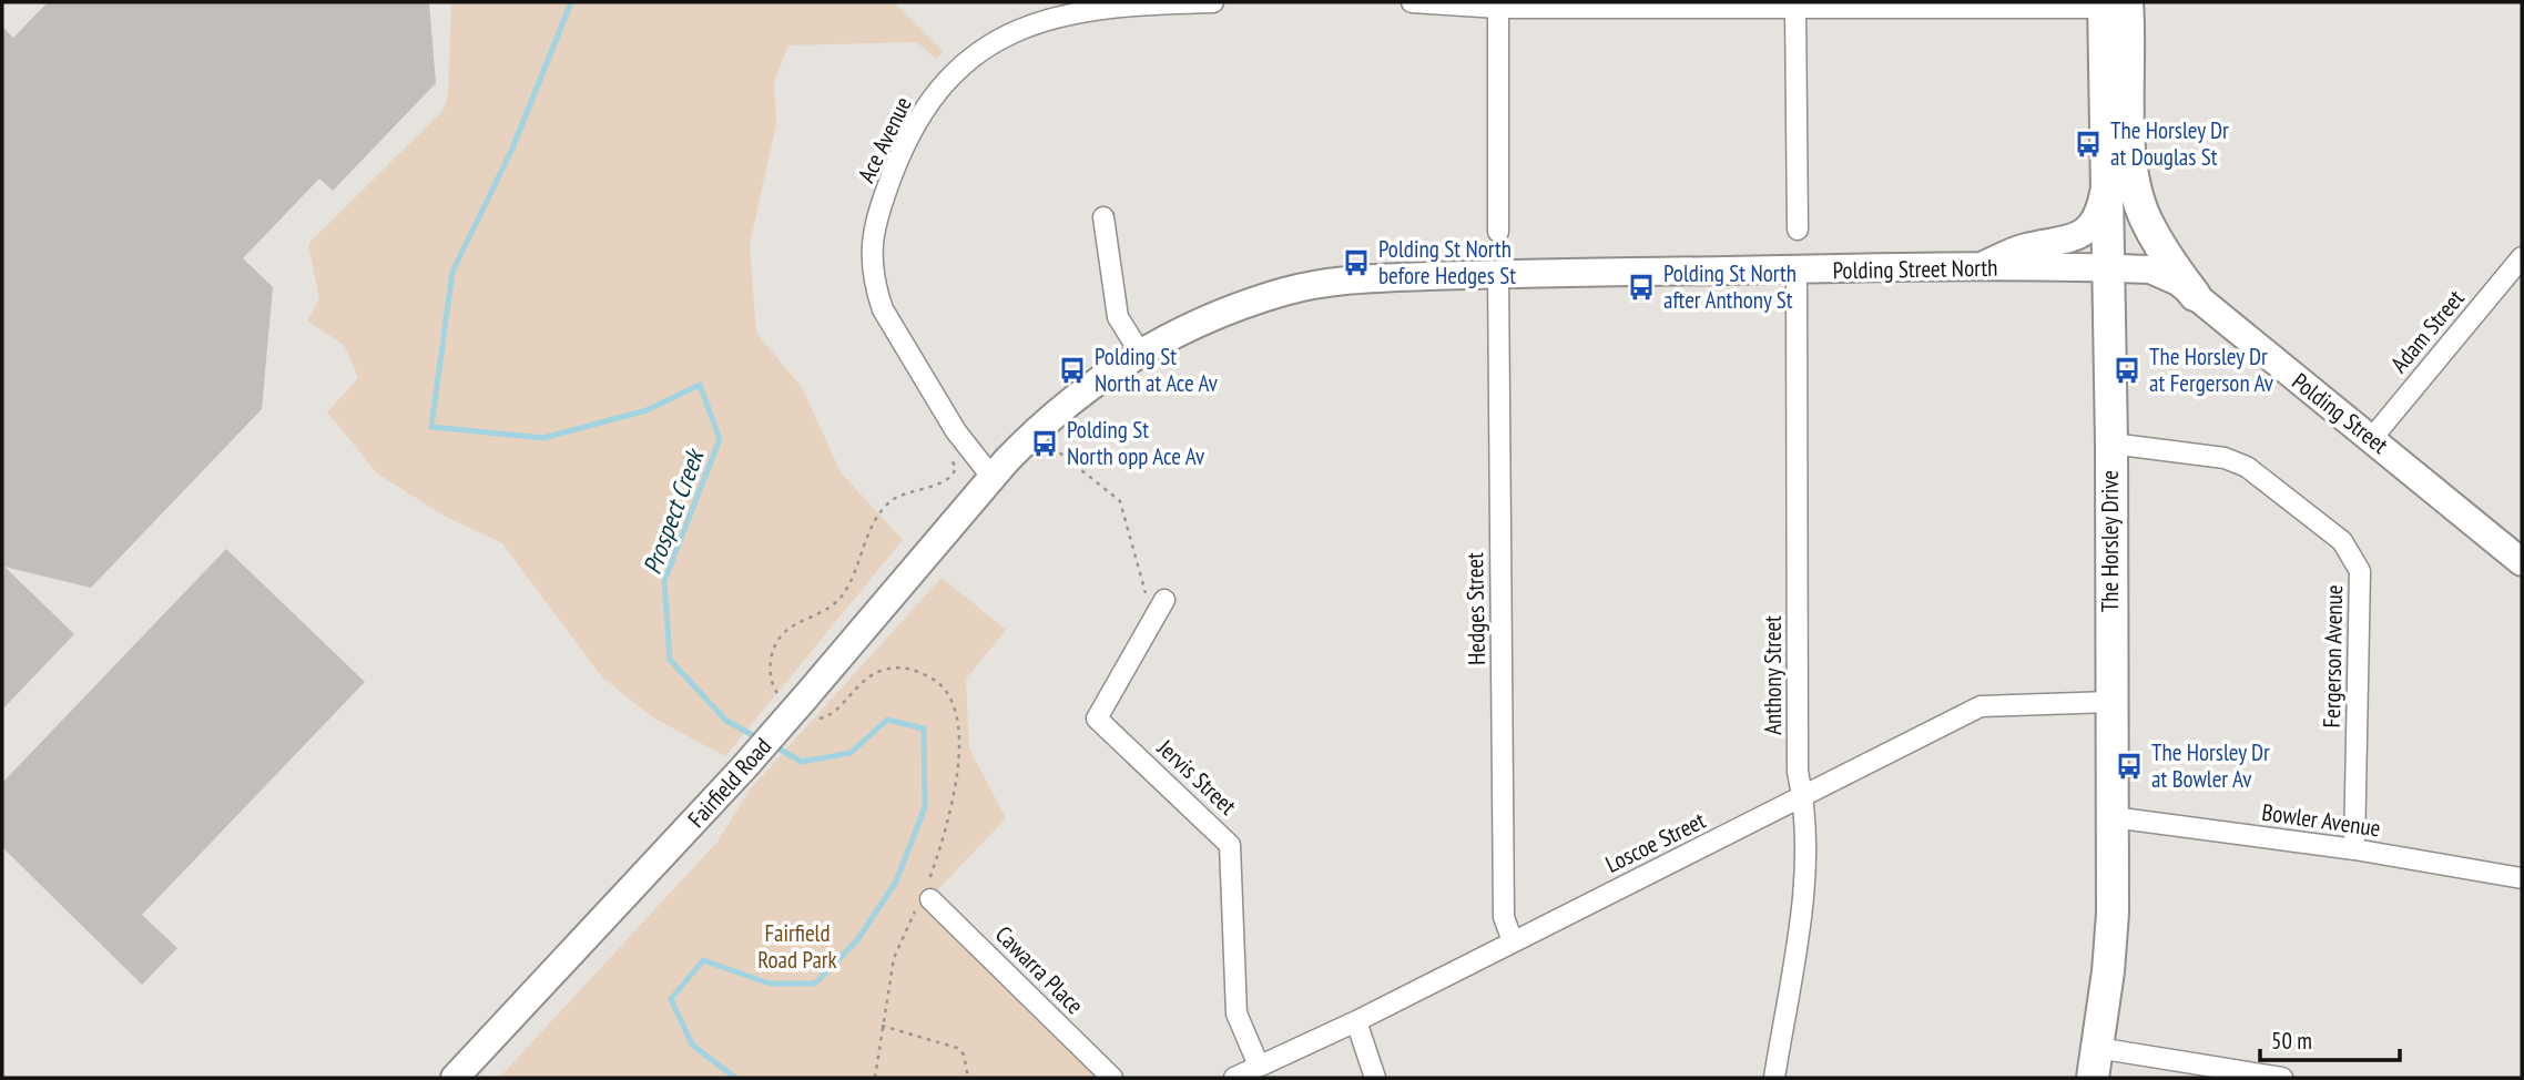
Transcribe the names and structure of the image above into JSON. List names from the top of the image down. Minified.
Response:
{"streets":{"main road":["Polding Street North","Polding Street","The Horsley Drive","Fairfield Road"],"street":["Ace Avenue","Adam Street","Hedges Street","Fergerson Avenue","Anthony Street","Jervis Street","Bowler Avenue","Loscoe Street","Cawarra Place"]},"crossings":[["Ace Avenue","Polding Street North"],["Ace Avenue","Fairfield Road"],["Polding Street North","Polding Street"],["Polding Street North","The Horsley Drive"],["Polding Street North","Hedges Street"],["Polding Street North","Anthony Street"],["Polding Street North","Fairfield Road"],["Adam Street","Polding Street"],["Polding Street","The Horsley Drive"],["The Horsley Drive","Fergerson Avenue"],["The Horsley Drive","Bowler Avenue"],["The Horsley Drive","Loscoe Street"],["Hedges Street","Loscoe Street"],["Fergerson Avenue","Bowler Avenue"],["Anthony Street","Loscoe Street"],["Jervis Street","Loscoe Street"]],"water":["Prospect Creek"],"parks":["Fairfield Road Park"],"places":{"bus stop":["The Horsley Dr at Douglas St","Polding St North before Hedges St","Polding St North after Anthony St","Polding St North at Ace Av","The Horsley Dr at Fergerson Av","Polding St North opp Ace Av","The Horsley Dr at Bowler Av"]},"scale_bar":"50 m"}
